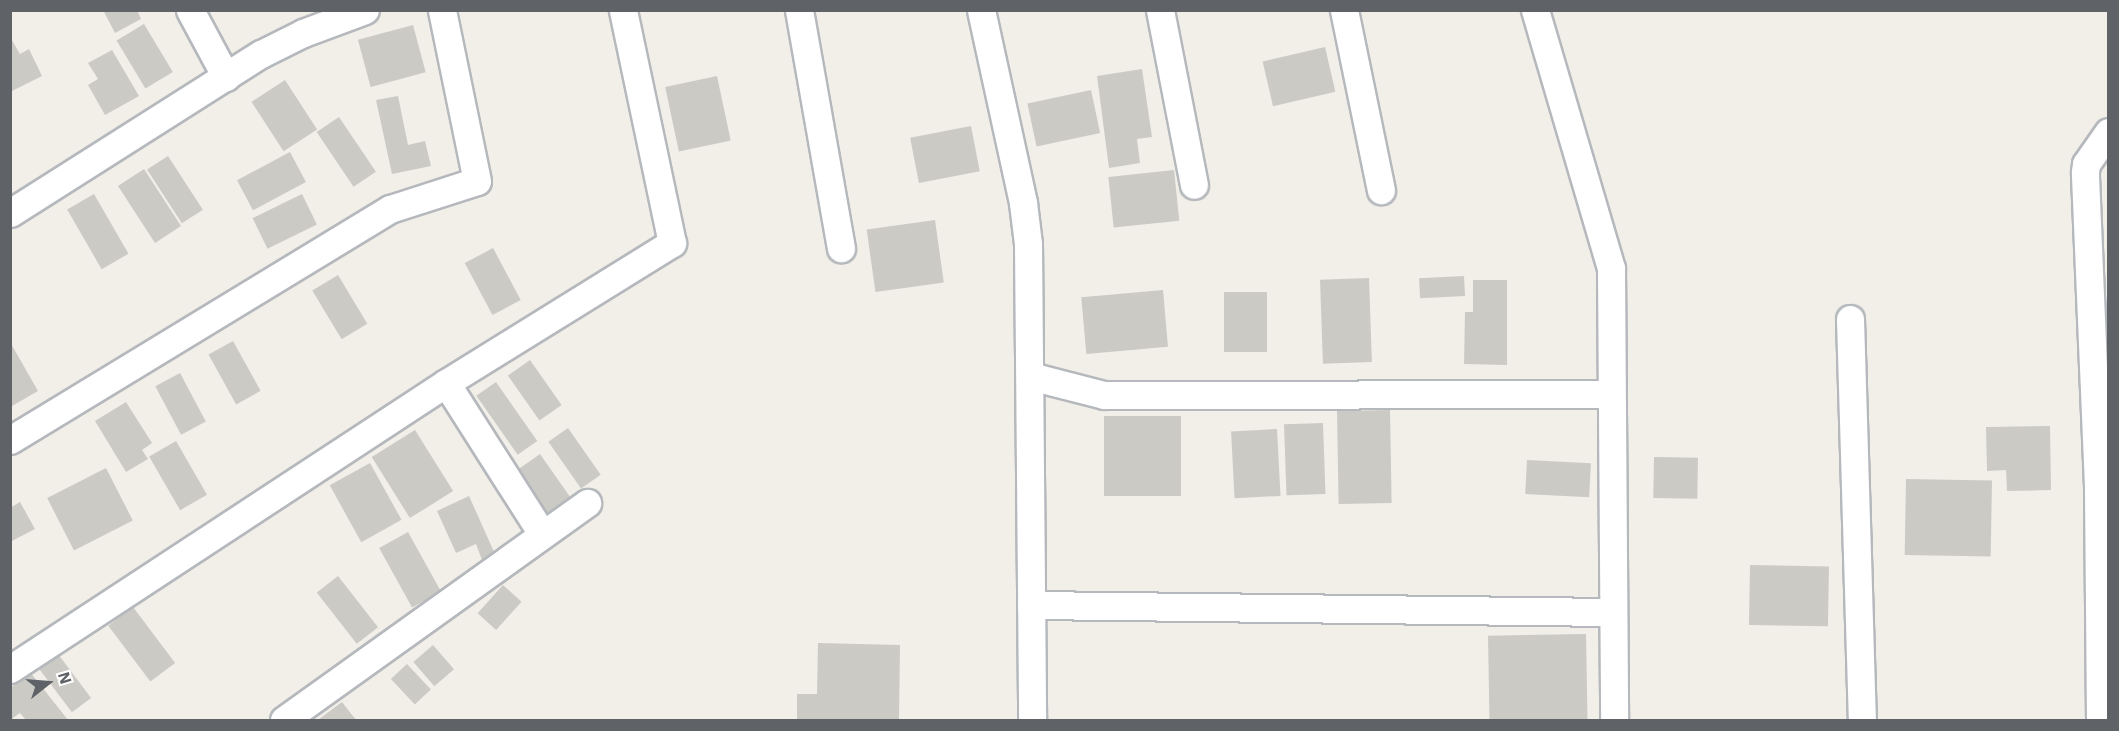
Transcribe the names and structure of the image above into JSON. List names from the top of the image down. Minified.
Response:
{"north":"right"}
